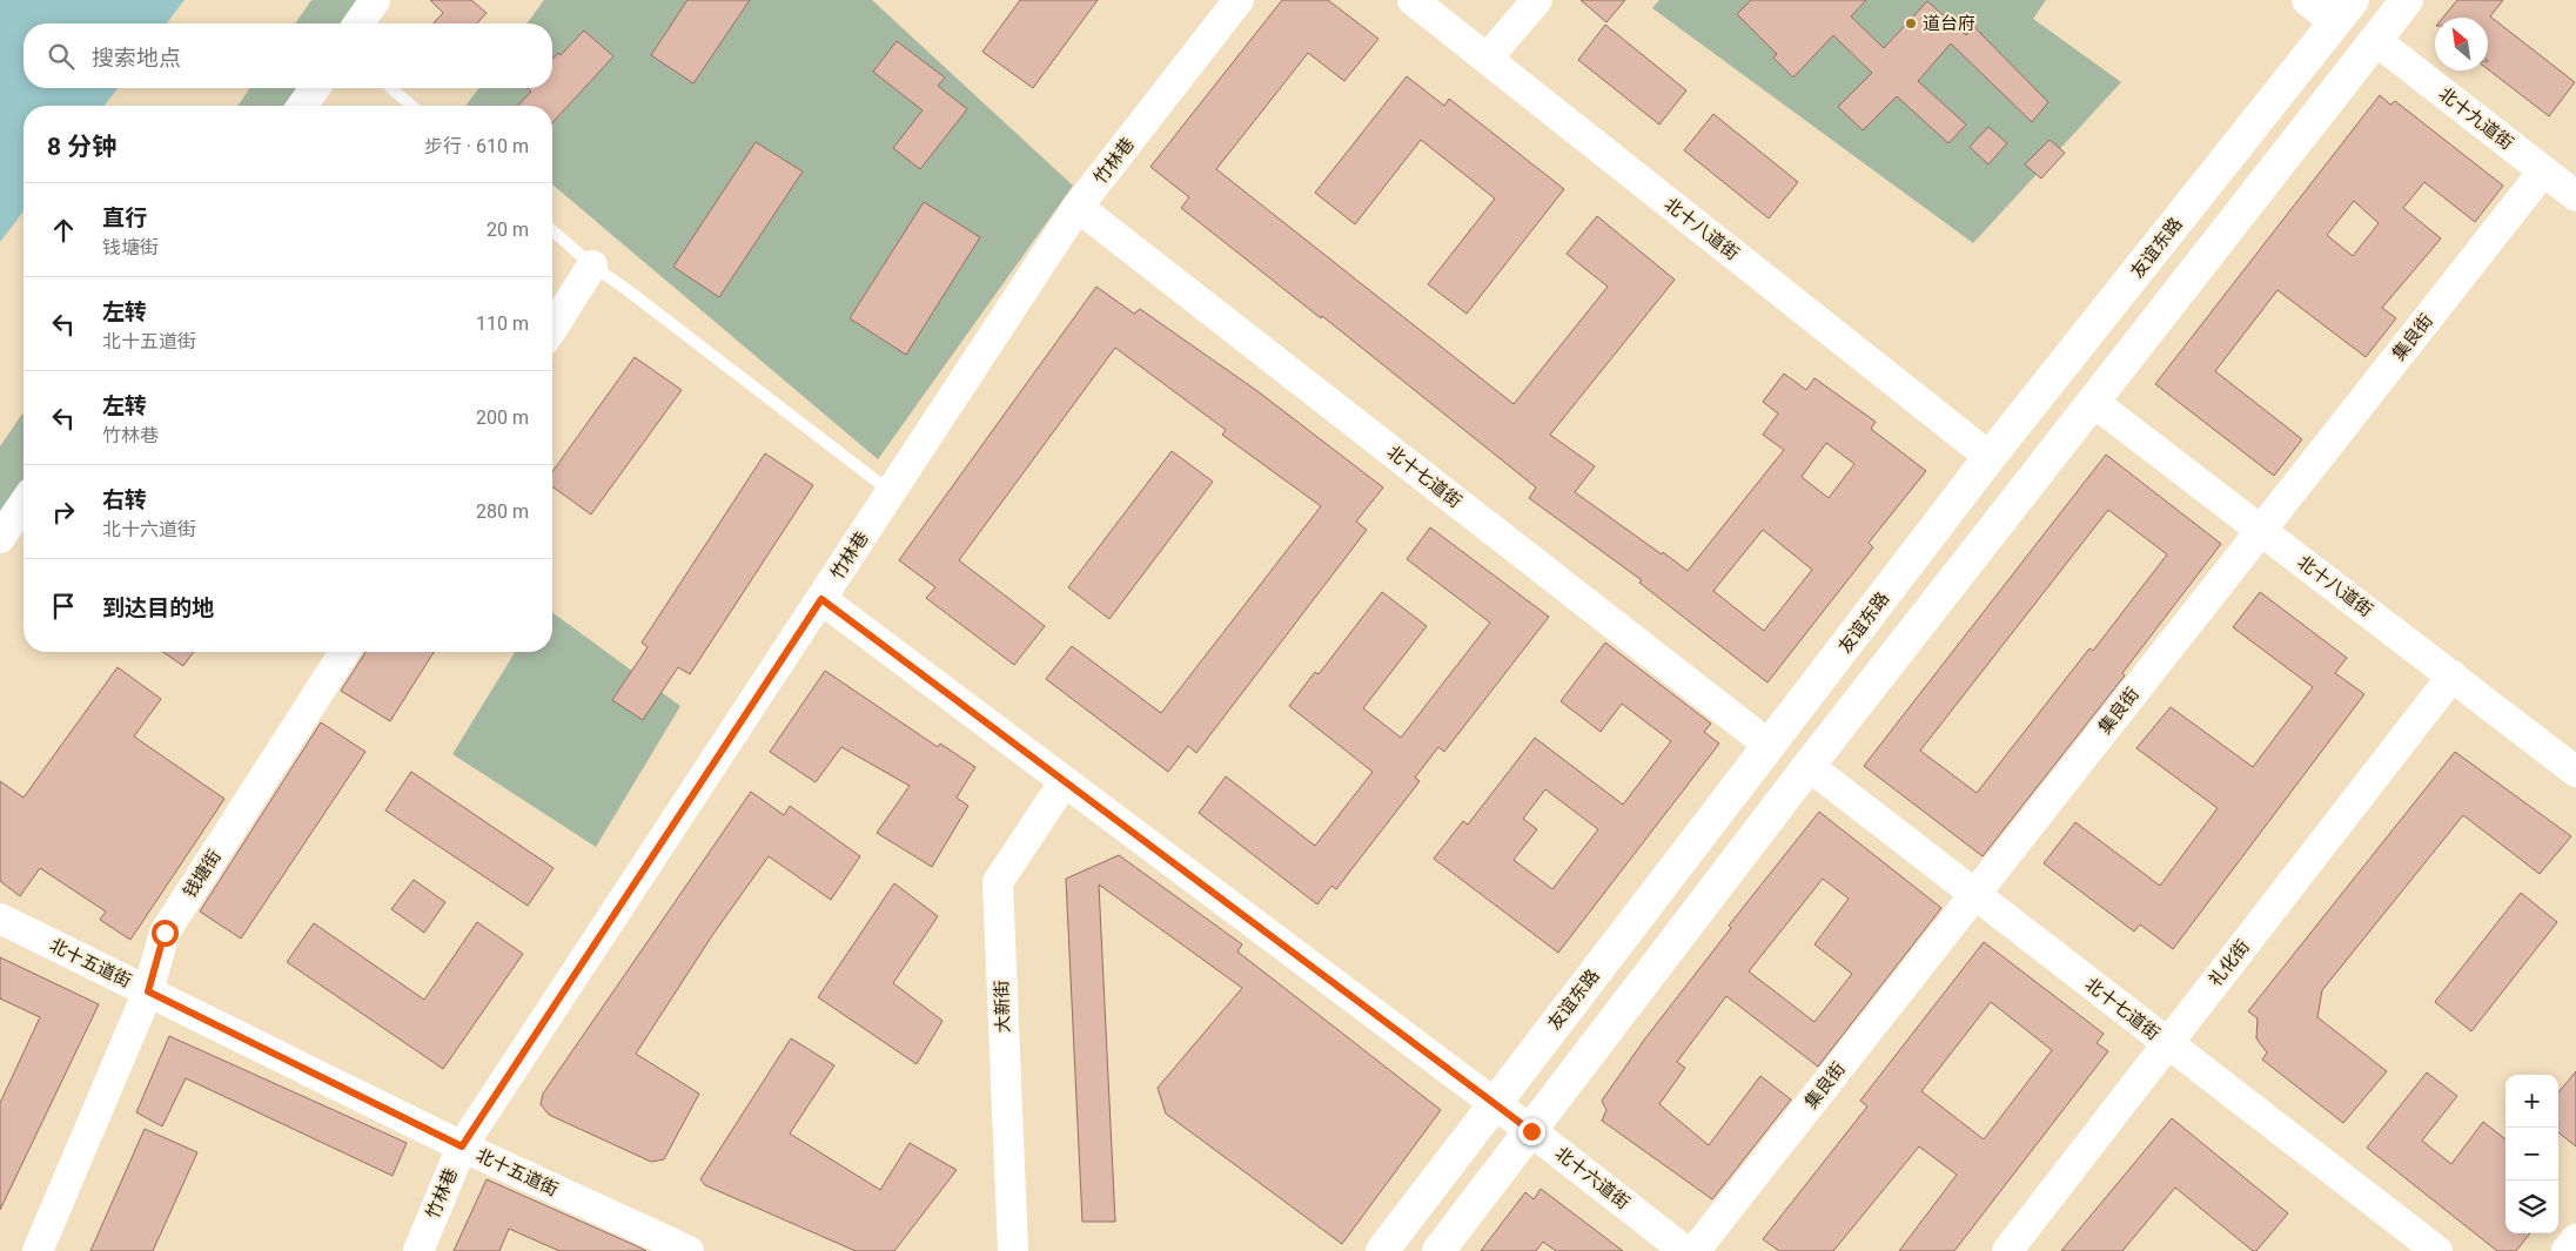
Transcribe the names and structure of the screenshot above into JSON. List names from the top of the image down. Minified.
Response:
{"streets":{"main road":["友谊东路"],"street":["北十九道街","竹林巷","北十八道街","集良街","北十七道街","钱塘街","北十五道街","礼化街","大新街","北十六道街"]},"crossings":[["北十九道街","集良街"],["竹林巷","北十七道街"],["竹林巷","北十五道街"],["竹林巷","北十六道街"],["北十八道街","友谊东路"],["北十八道街","集良街"],["北十八道街","礼化街"],["友谊东路","北十七道街"],["友谊东路","北十六道街"],["集良街","北十七道街"],["北十七道街","礼化街"],["钱塘街","北十五道街"],["大新街","北十六道街"]],"places":["道台府"],"north":"top left","page":{"search":"搜索地点","heading":["8 分钟","步行 · 610 m"],"list":[["直行","钱塘街","20 m"],["左转","北十五道街","110 m"],["左转","竹林巷","200 m"],["右转","北十六道街","280 m"],"到达目的地"],"map_buttons":["+","−"]}}
